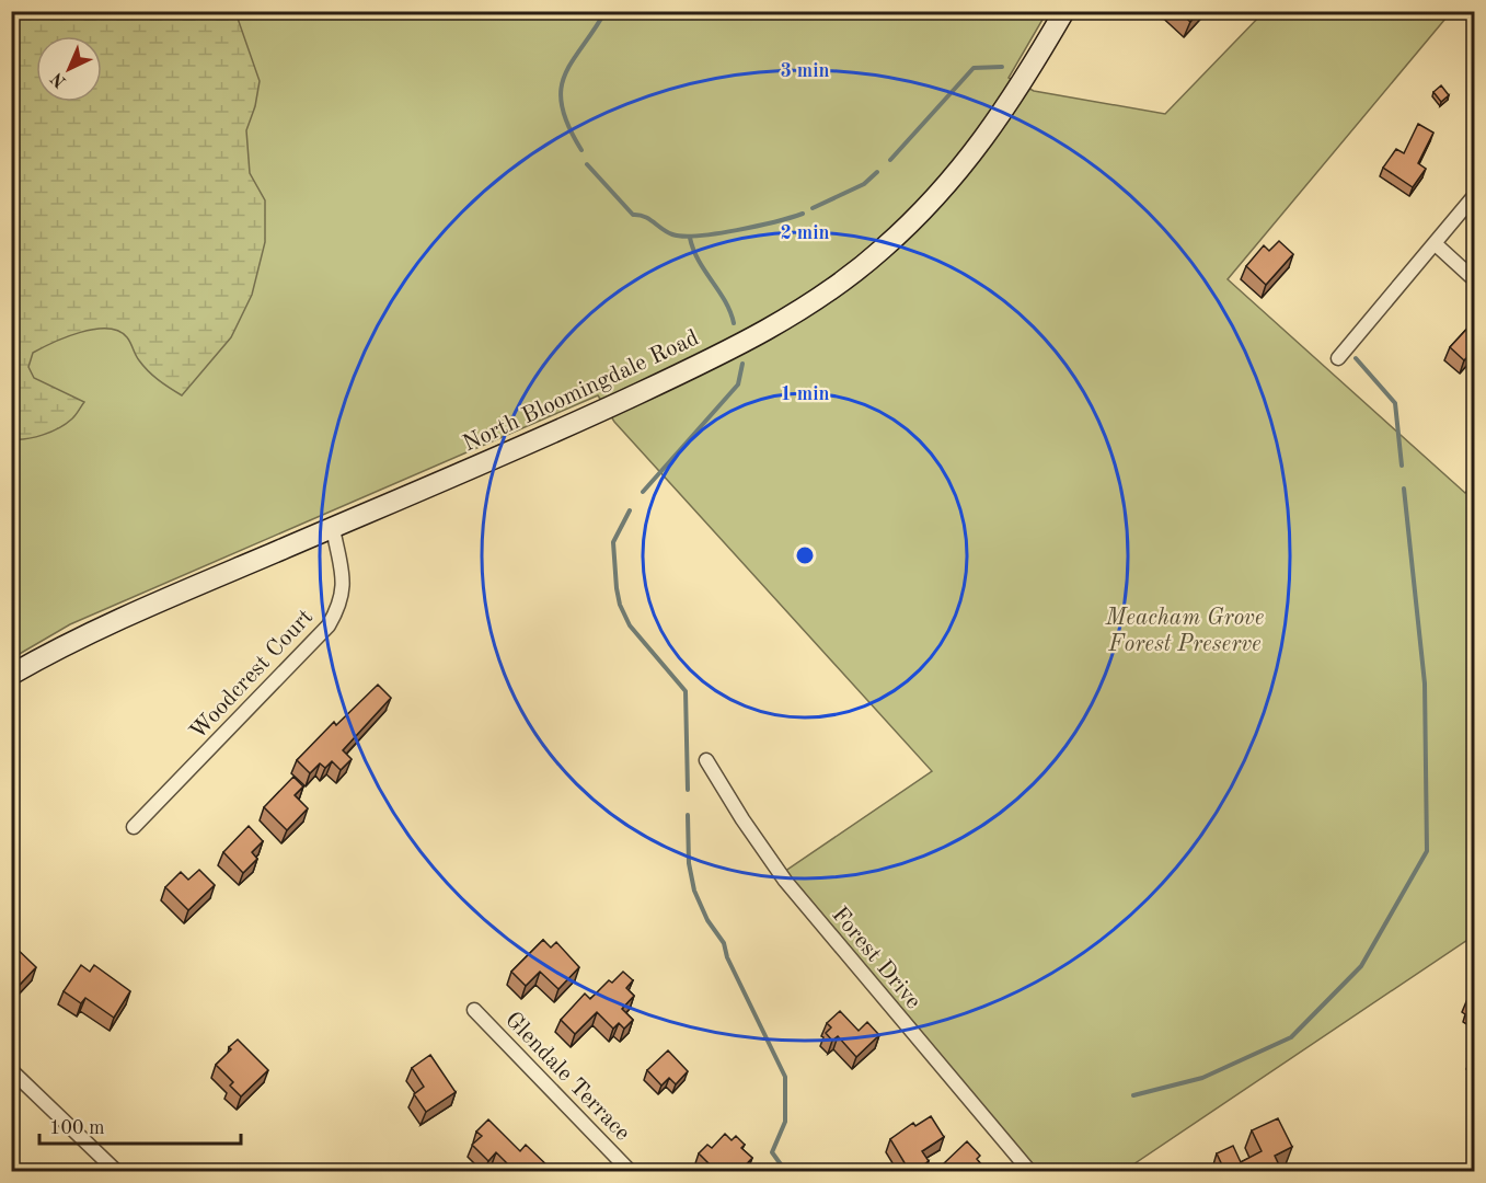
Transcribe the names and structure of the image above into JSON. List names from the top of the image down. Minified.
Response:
{"streets":{"main road":["North Bloomingdale Road"],"street":["Woodcrest Court","Forest Drive","Glendale Terrace"]},"crossings":[["North Bloomingdale Road","Woodcrest Court"]],"parks":["Meacham Grove Forest Preserve"],"scale_bar":"100 m","north":"bottom left","rings":["3 min","2 min","1 min"]}
